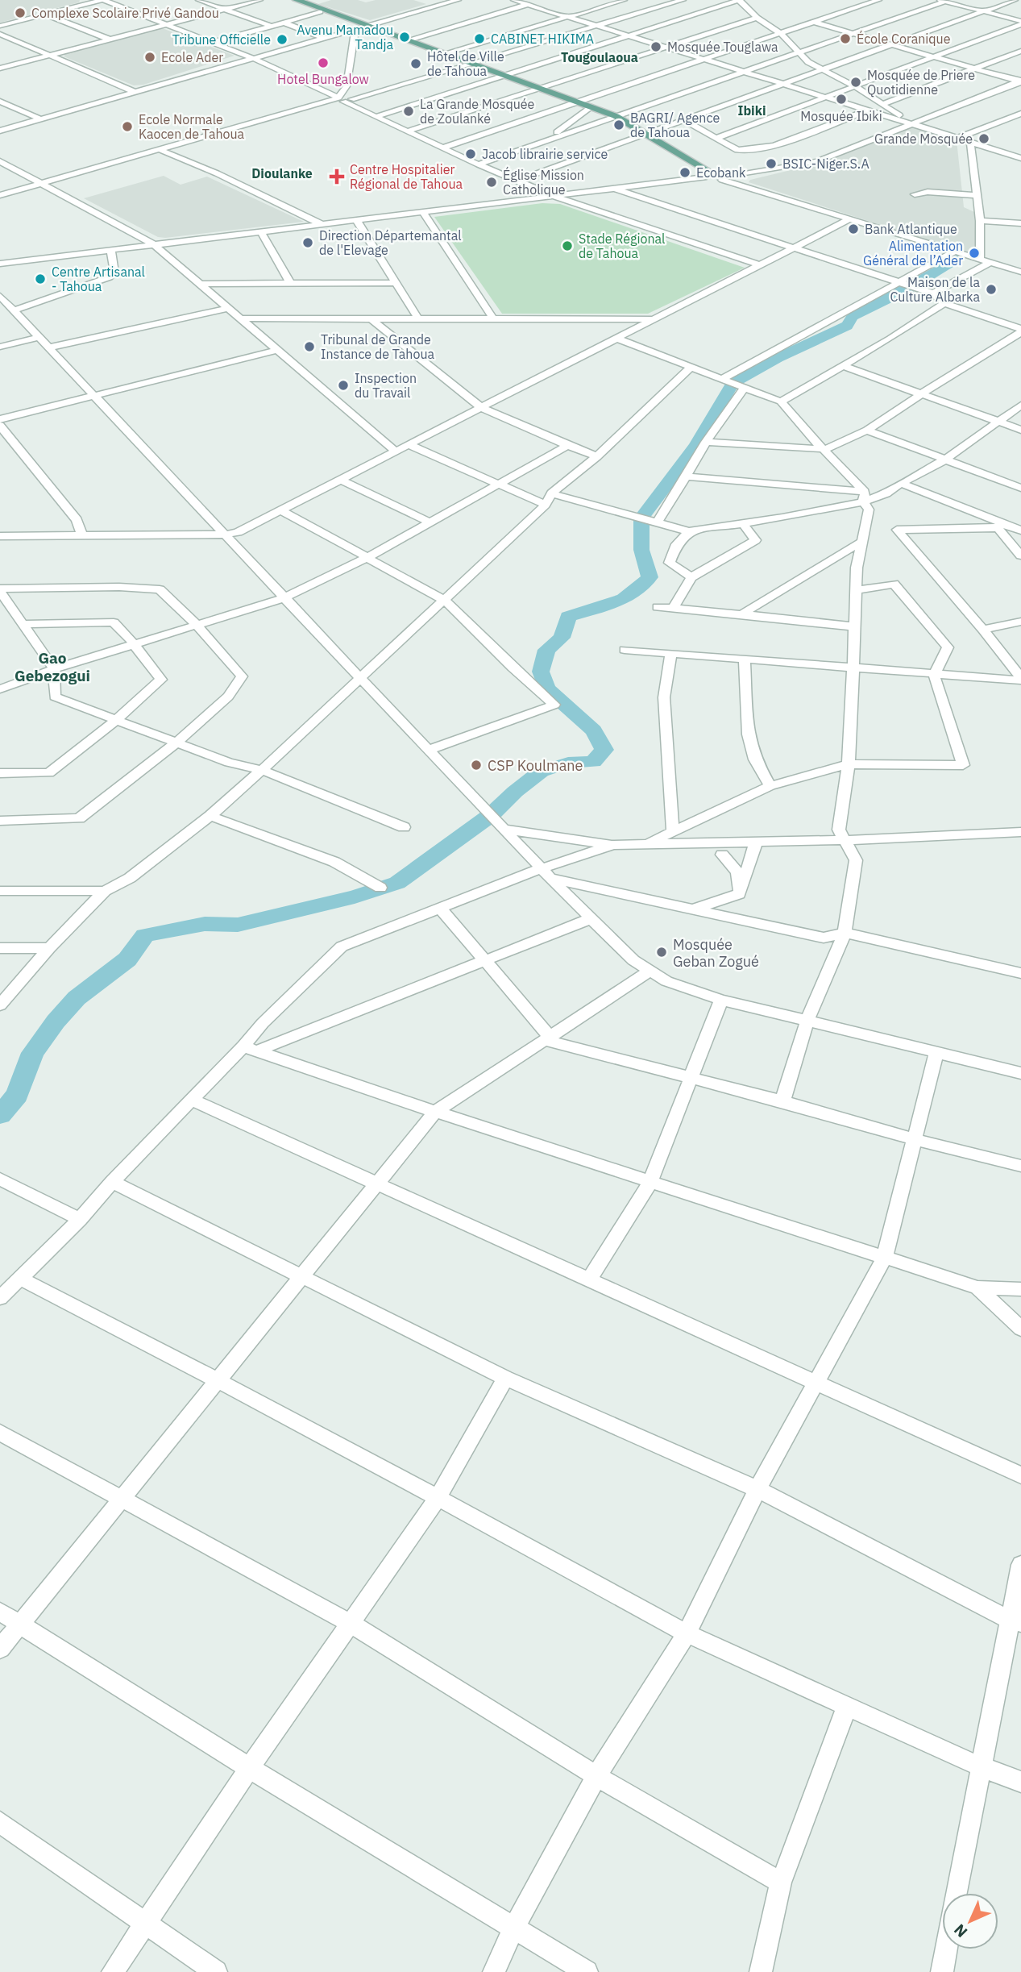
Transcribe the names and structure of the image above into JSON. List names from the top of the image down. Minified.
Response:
{"districts":["Tougoulaoua","Ibiki","Dioulanke","Gao Gebezogui"],"places":{"other":["Complexe Scolaire Privé Gandou","Avenu Mamadou Tandja","CABINET HIKIMA","École Coranique","Tribune Officielle","Mosquée Touglawa","Ecole Ader","Hotel Bungalow","Hôtel de Ville de Tahoua","Mosquée de Priere Quotidienne","Mosquée Ibiki","La Grande Mosquée de Zoulanké","BAGRI/ Agence de Tahoua","Ecole Normale Kaocen de Tahoua","Grande Mosquée","Jacob librairie service","BSIC-Niger.S.A","Ecobank","Église Mission Catholique","Bank Atlantique","Direction Départemantal de l'Elevage","Stade Régional de Tahoua","Alimentation Général de l’Ader","Centre Artisanal - Tahoua","Maison de la Culture Albarka","Tribunal de Grande Instance de Tahoua","Inspection du Travail","CSP Koulmane","Mosquée Geban Zogué"],"health":["Centre Hospitalier Régional de Tahoua"]},"north":"bottom left"}
